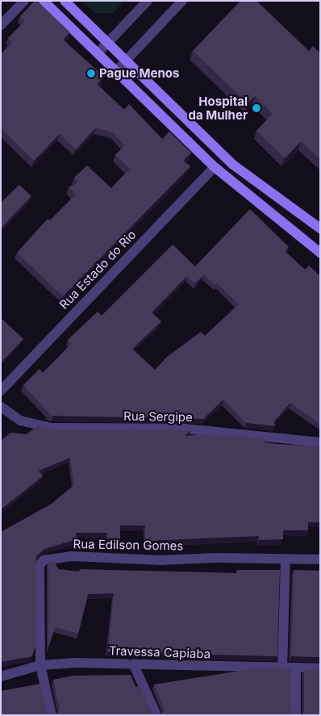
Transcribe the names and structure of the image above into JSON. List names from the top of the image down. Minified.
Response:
{"streets":{"street":["Rua Estado do Rio","Rua Sergipe","Rua Edilson Gomes","Travessa Capiaba"]},"crossings":[["Rua Edilson Gomes","Travessa Capiaba"]],"places":["Pague Menos","Hospital da Mulher"]}
